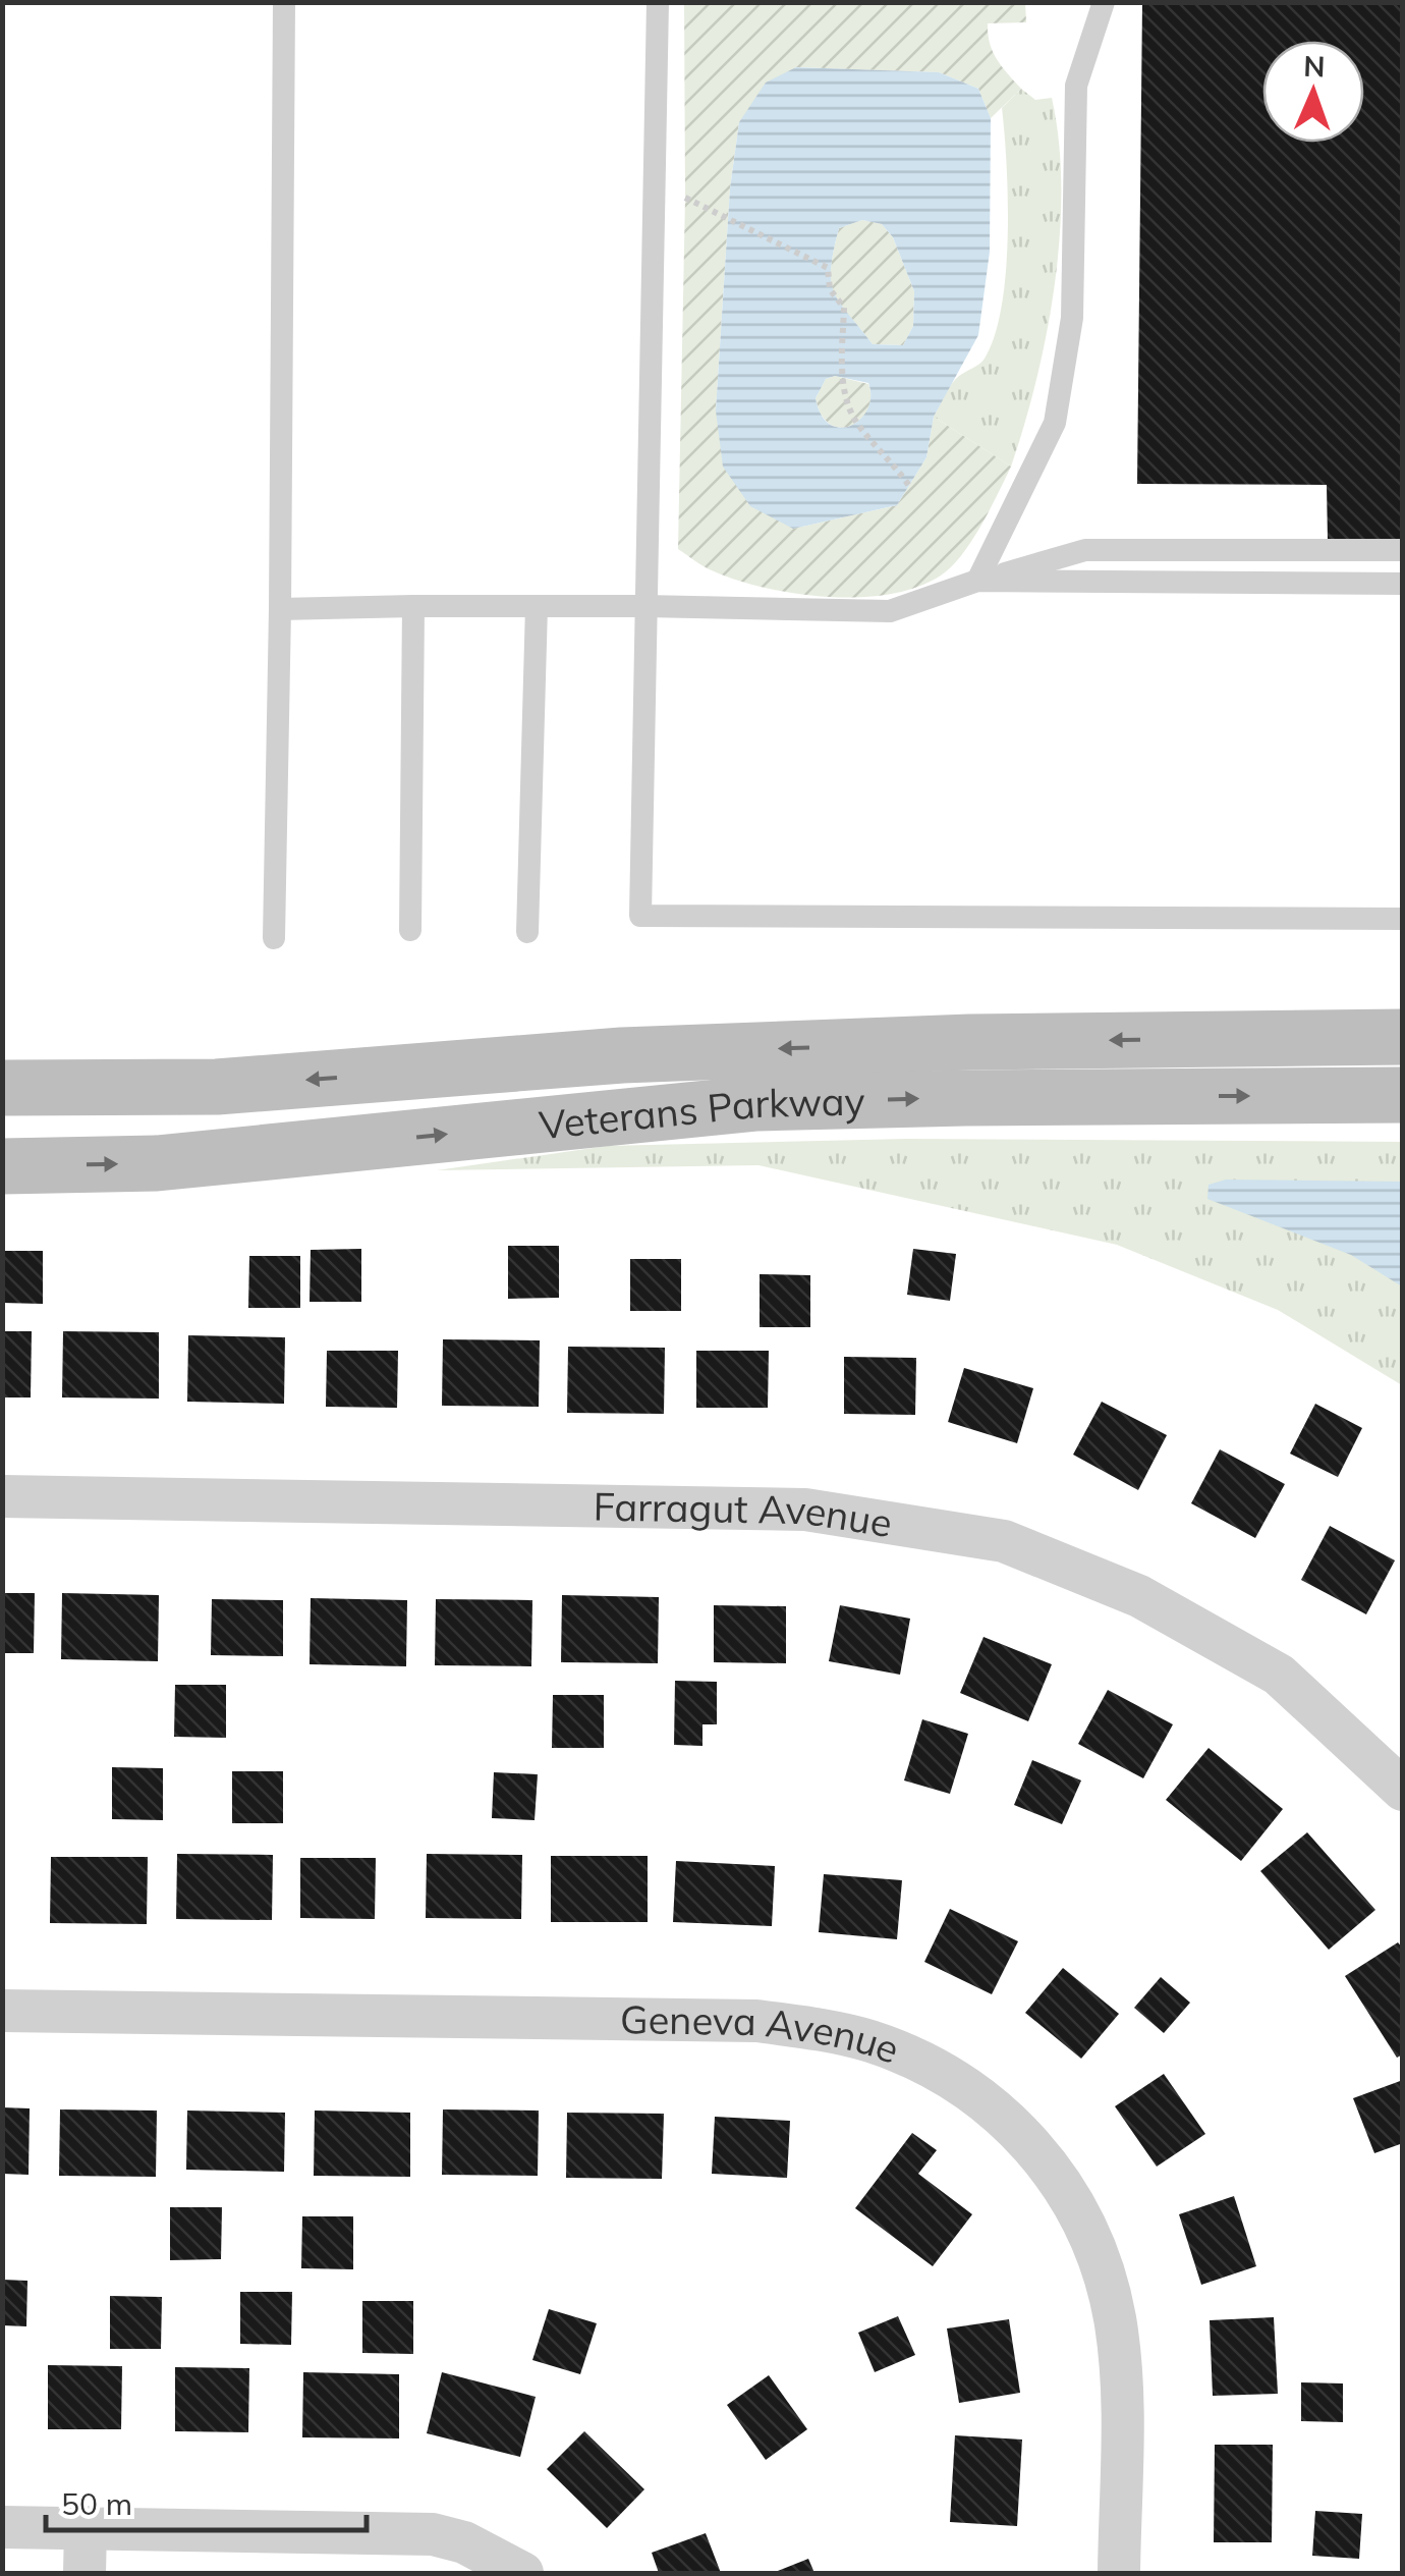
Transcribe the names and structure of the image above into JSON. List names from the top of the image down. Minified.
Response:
{"streets":{"main road":["Veterans Parkway"],"street":["Farragut Avenue","Geneva Avenue"]},"scale_bar":"50 m","north":"top"}
